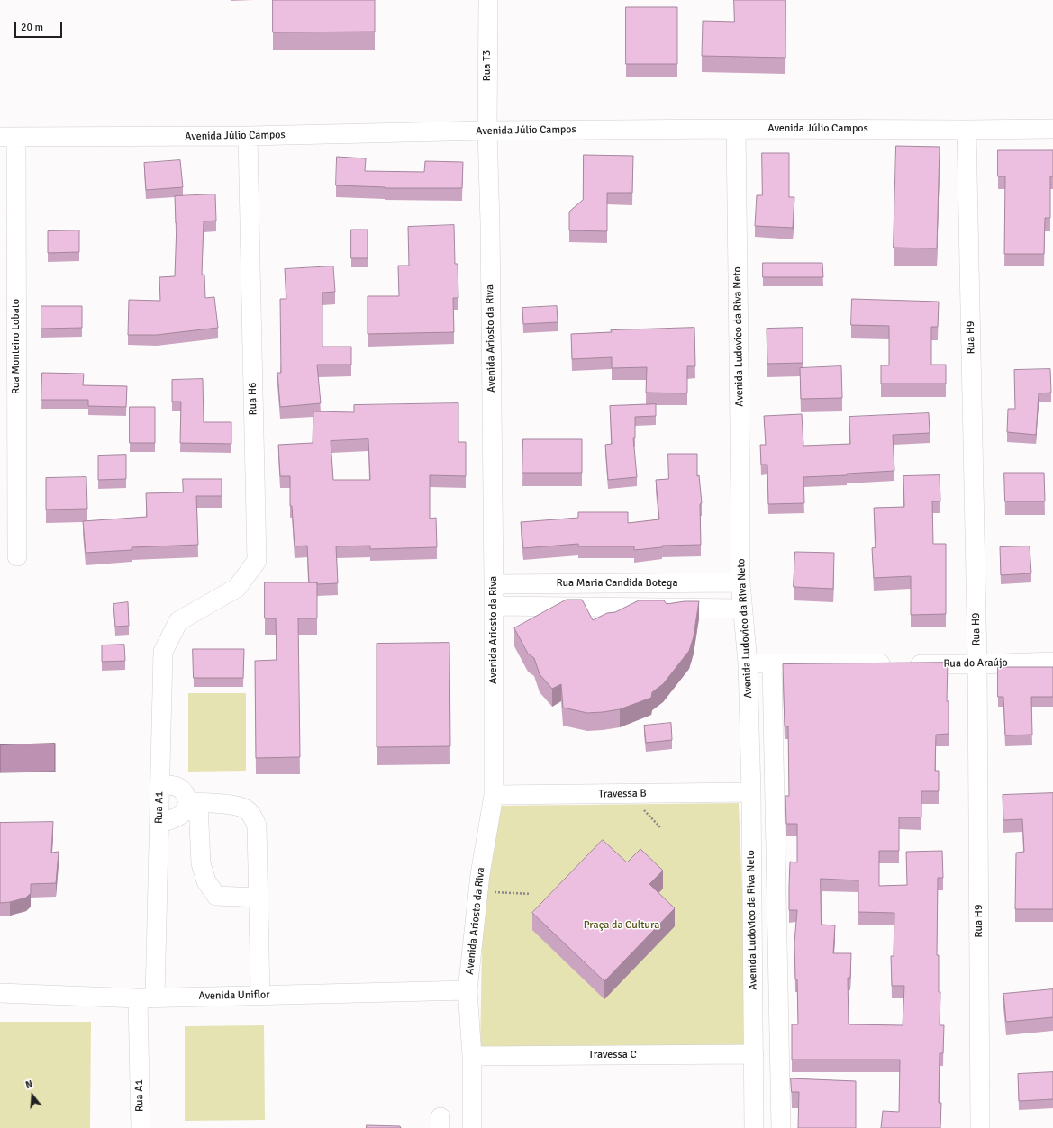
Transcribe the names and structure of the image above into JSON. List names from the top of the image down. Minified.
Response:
{"streets":{"street":["Rua T3","Avenida Júlio Campos","Avenida Ludovico da Riva Neto","Rua H9","Avenida Ariosto da Riva","Rua Monteiro Lobato","Rua H6","Rua Maria Candida Botega","Rua do Araújo","Travessa B","Rua A1","Avenida Uniflor","Travessa C"]},"crossings":[["Rua T3","Avenida Júlio Campos"],["Rua T3","Avenida Ariosto da Riva"],["Avenida Júlio Campos","Avenida Ludovico da Riva Neto"],["Avenida Júlio Campos","Rua H9"],["Avenida Júlio Campos","Avenida Ariosto da Riva"],["Avenida Júlio Campos","Rua Monteiro Lobato"],["Avenida Júlio Campos","Rua H6"],["Avenida Ludovico da Riva Neto","Rua Maria Candida Botega"],["Avenida Ludovico da Riva Neto","Rua do Araújo"],["Avenida Ludovico da Riva Neto","Travessa B"],["Avenida Ludovico da Riva Neto","Travessa C"],["Rua H9","Rua do Araújo"],["Avenida Ariosto da Riva","Rua Maria Candida Botega"],["Avenida Ariosto da Riva","Travessa B"],["Avenida Ariosto da Riva","Avenida Uniflor"],["Avenida Ariosto da Riva","Travessa C"],["Rua H6","Rua A1"],["Rua A1","Avenida Uniflor"]],"parks":["Praça da Cultura"],"scale_bar":"20 m","north":"top"}
